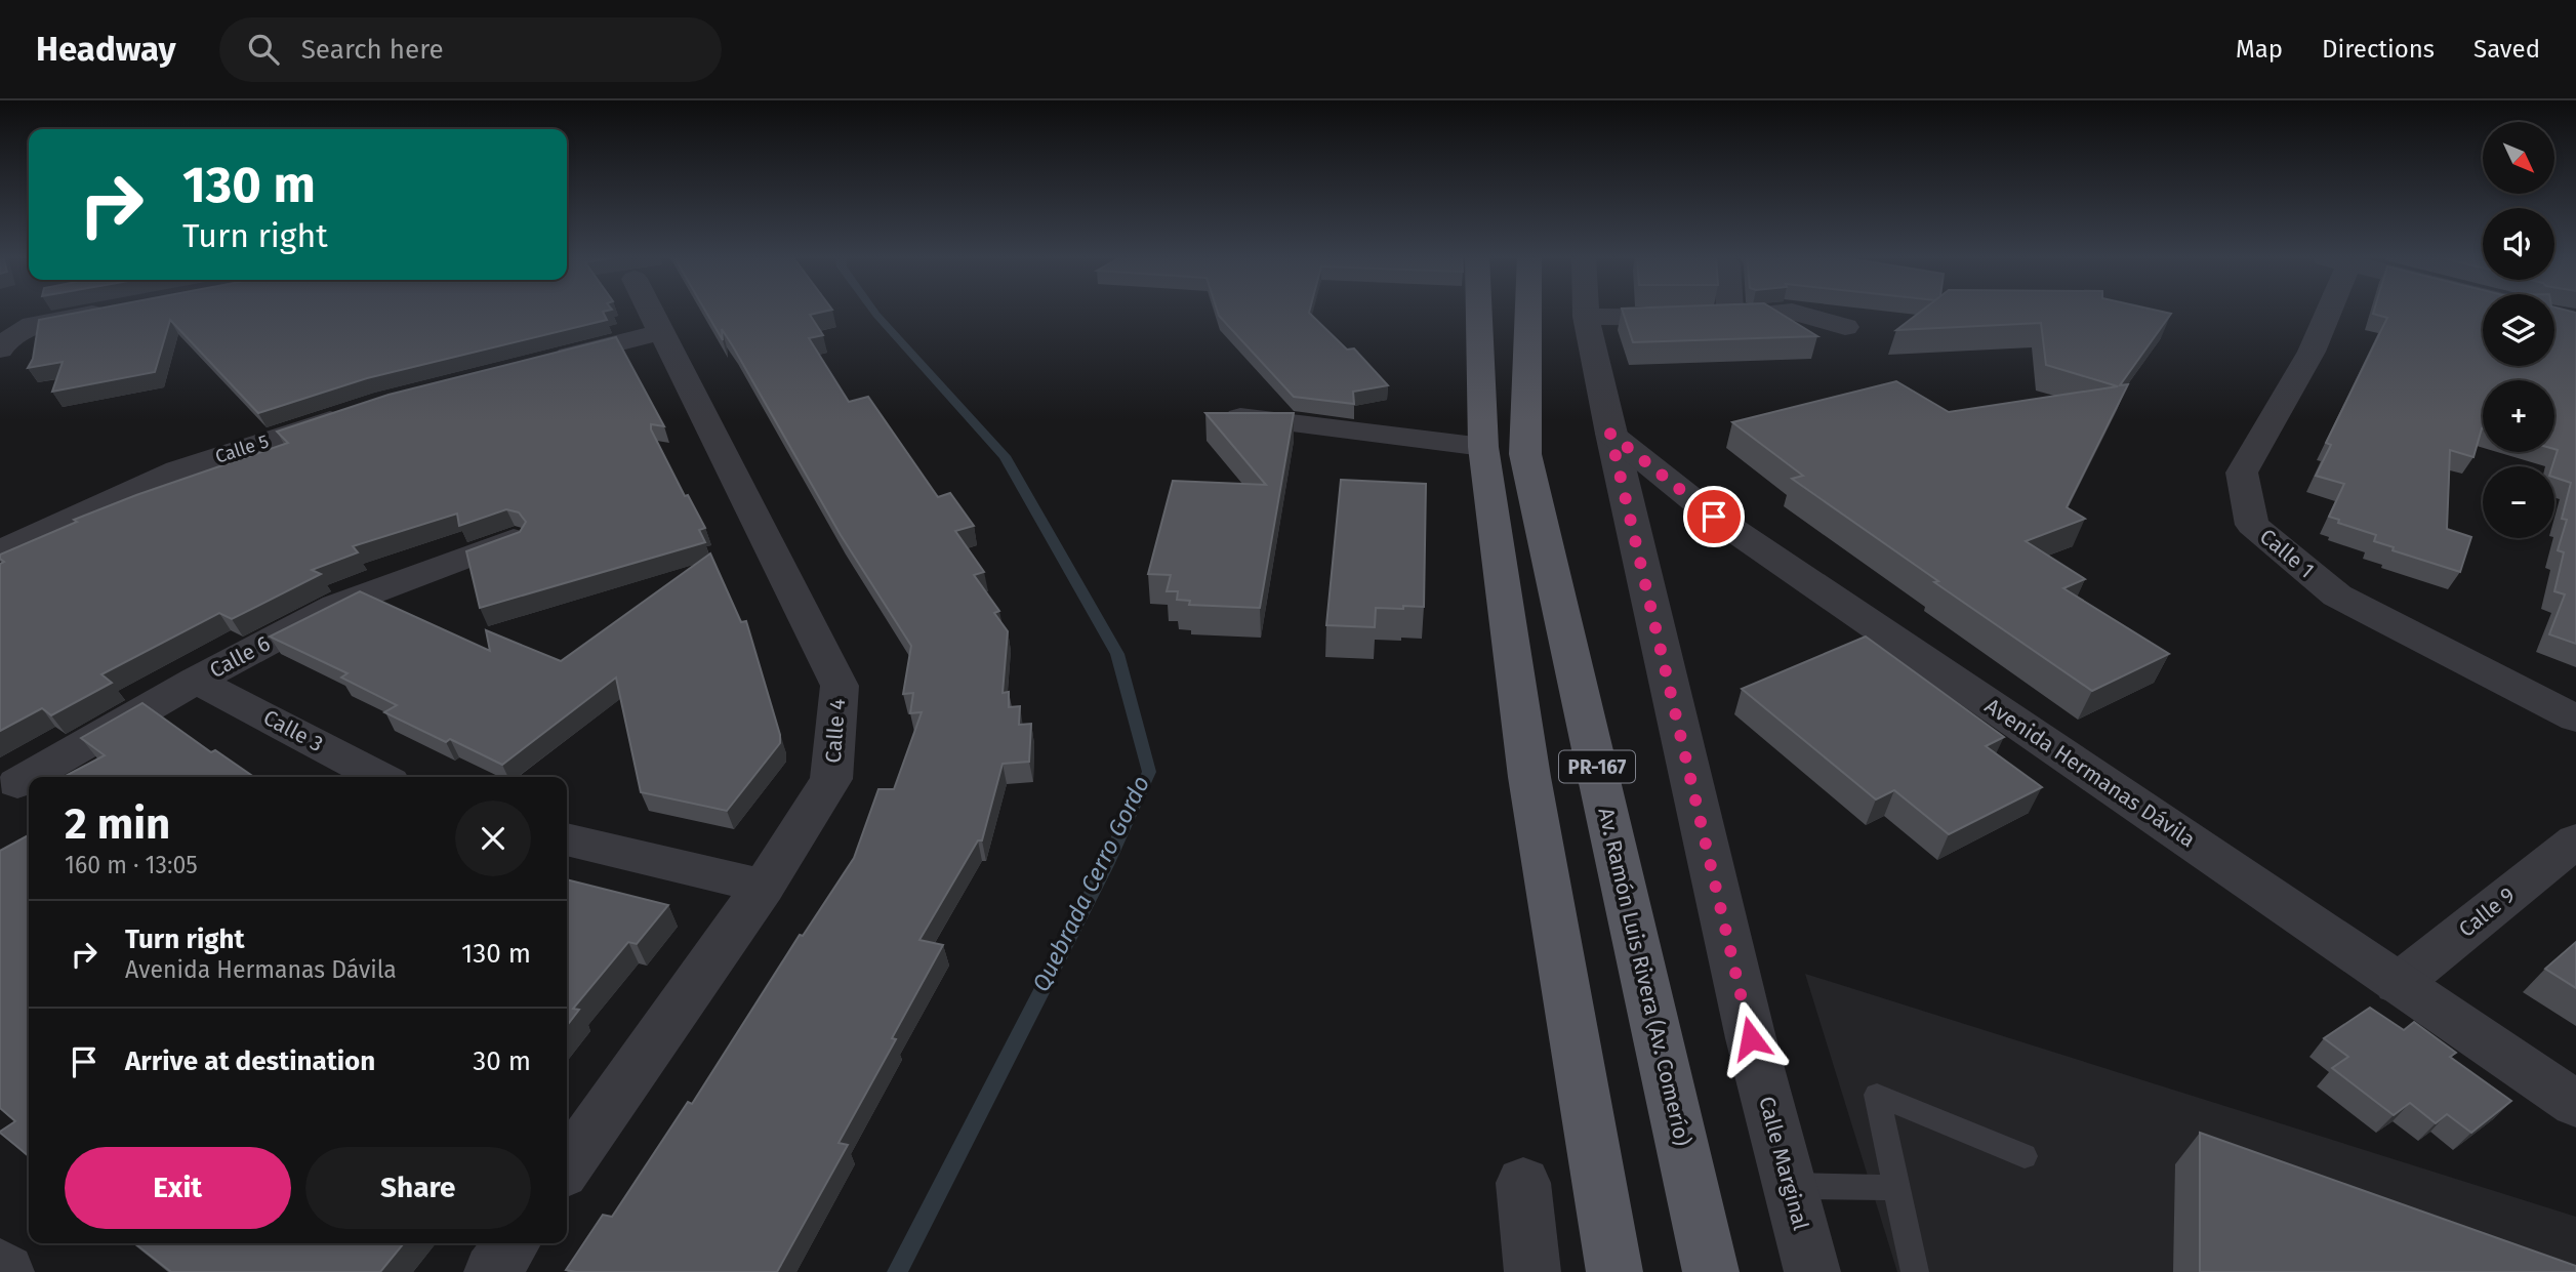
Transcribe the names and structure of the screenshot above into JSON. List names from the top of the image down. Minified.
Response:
{"streets":{"main road":["PR-167","Av. Ramón Luis Rivera (Av. Comerío)"],"street":["Calle 5","Calle 1","Calle 6","Calle 3","Calle 4","Avenida Hermanas Dávila","Calle 9","Calle Marginal"]},"crossings":[["Calle 6","Calle 3"],["Avenida Hermanas Dávila","Calle 9"],["Avenida Hermanas Dávila","Calle Marginal"]],"water":["Quebrada Cerro Gordo"],"north":"bottom right","page":{"header":"Headway","search":"Search here","nav":["Map","Directions","Saved"],"map_buttons":["+","−"],"turn":["130 m","Turn right"],"heading":["2 min","160 m · 13:05"],"list":[{"name":"Turn right","note":"Avenida Hermanas Dávila","value":"130 m"},{"name":"Arrive at destination","value":"30 m"}],"buttons":["Exit","Share"]}}
